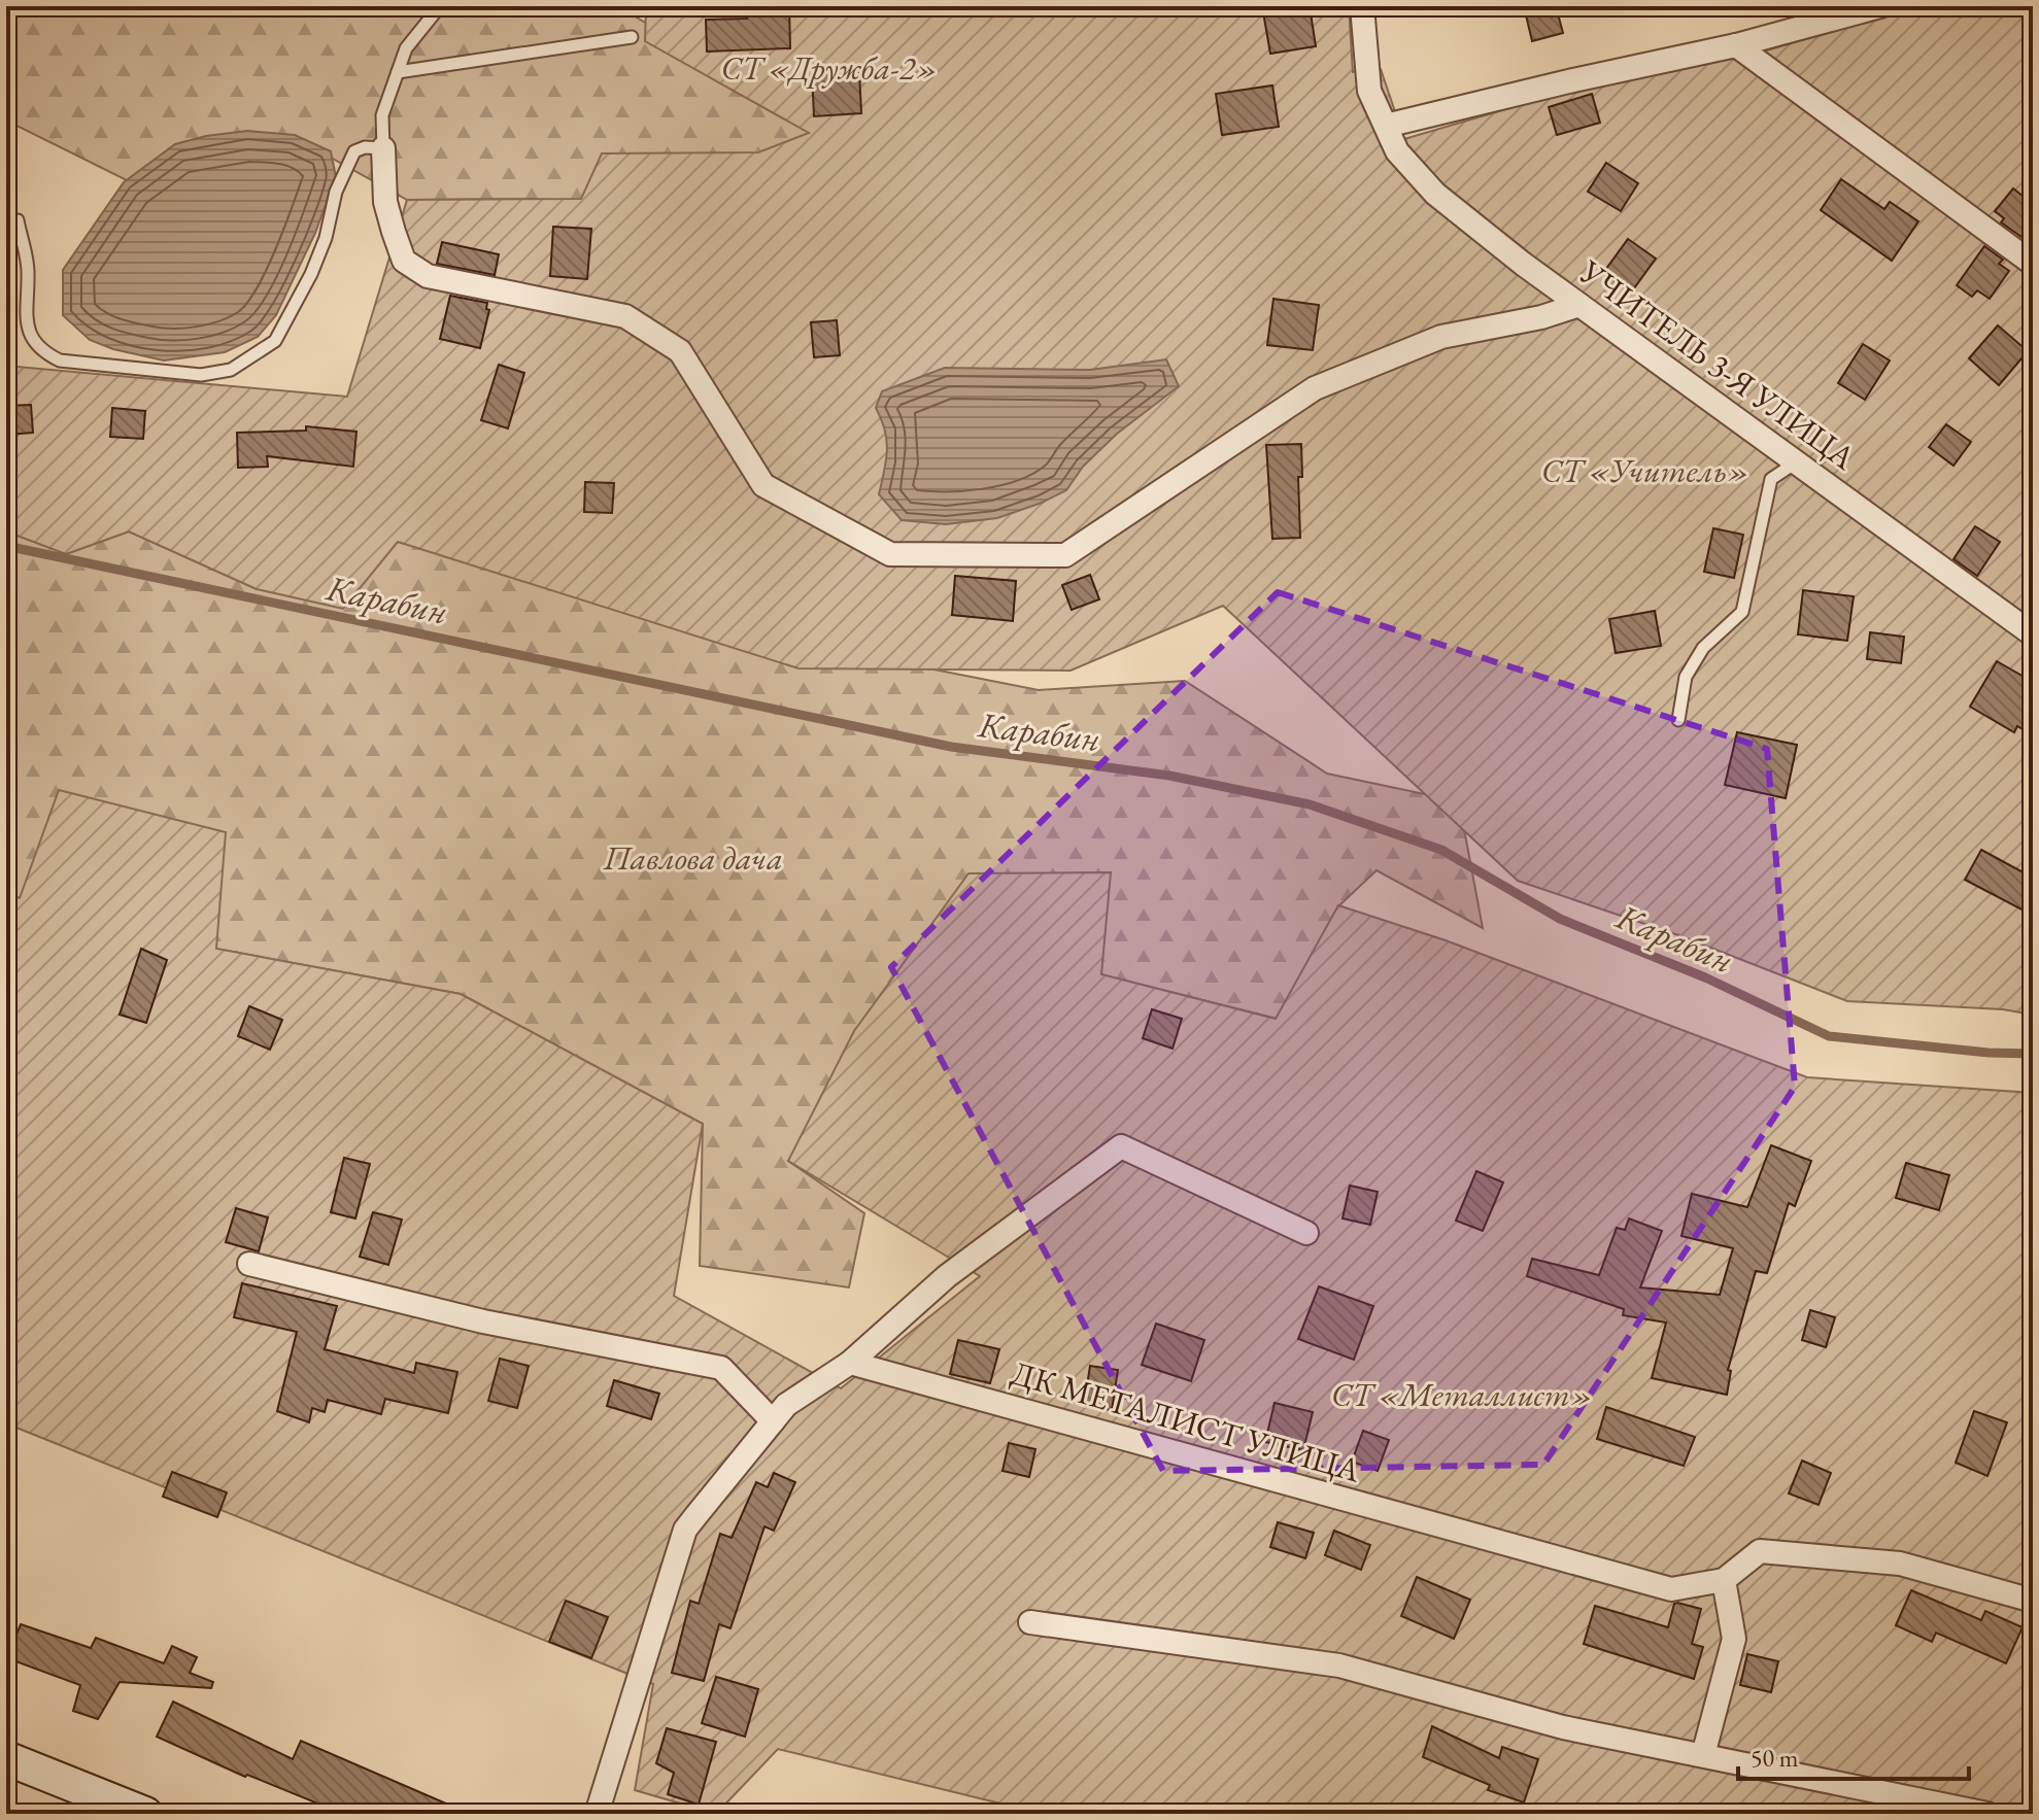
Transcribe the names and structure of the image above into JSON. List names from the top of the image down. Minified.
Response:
{"streets":{"street":["УЧИТЕЛЬ 3-Я УЛИЦА","ДК МЕТАЛИСТ УЛИЦА"]},"water":["Карабин"],"parks":["СТ «Дружба-2»","СТ «Учитель»","Павлова дача","СТ «Металлист»"],"scale_bar":"50 m"}
